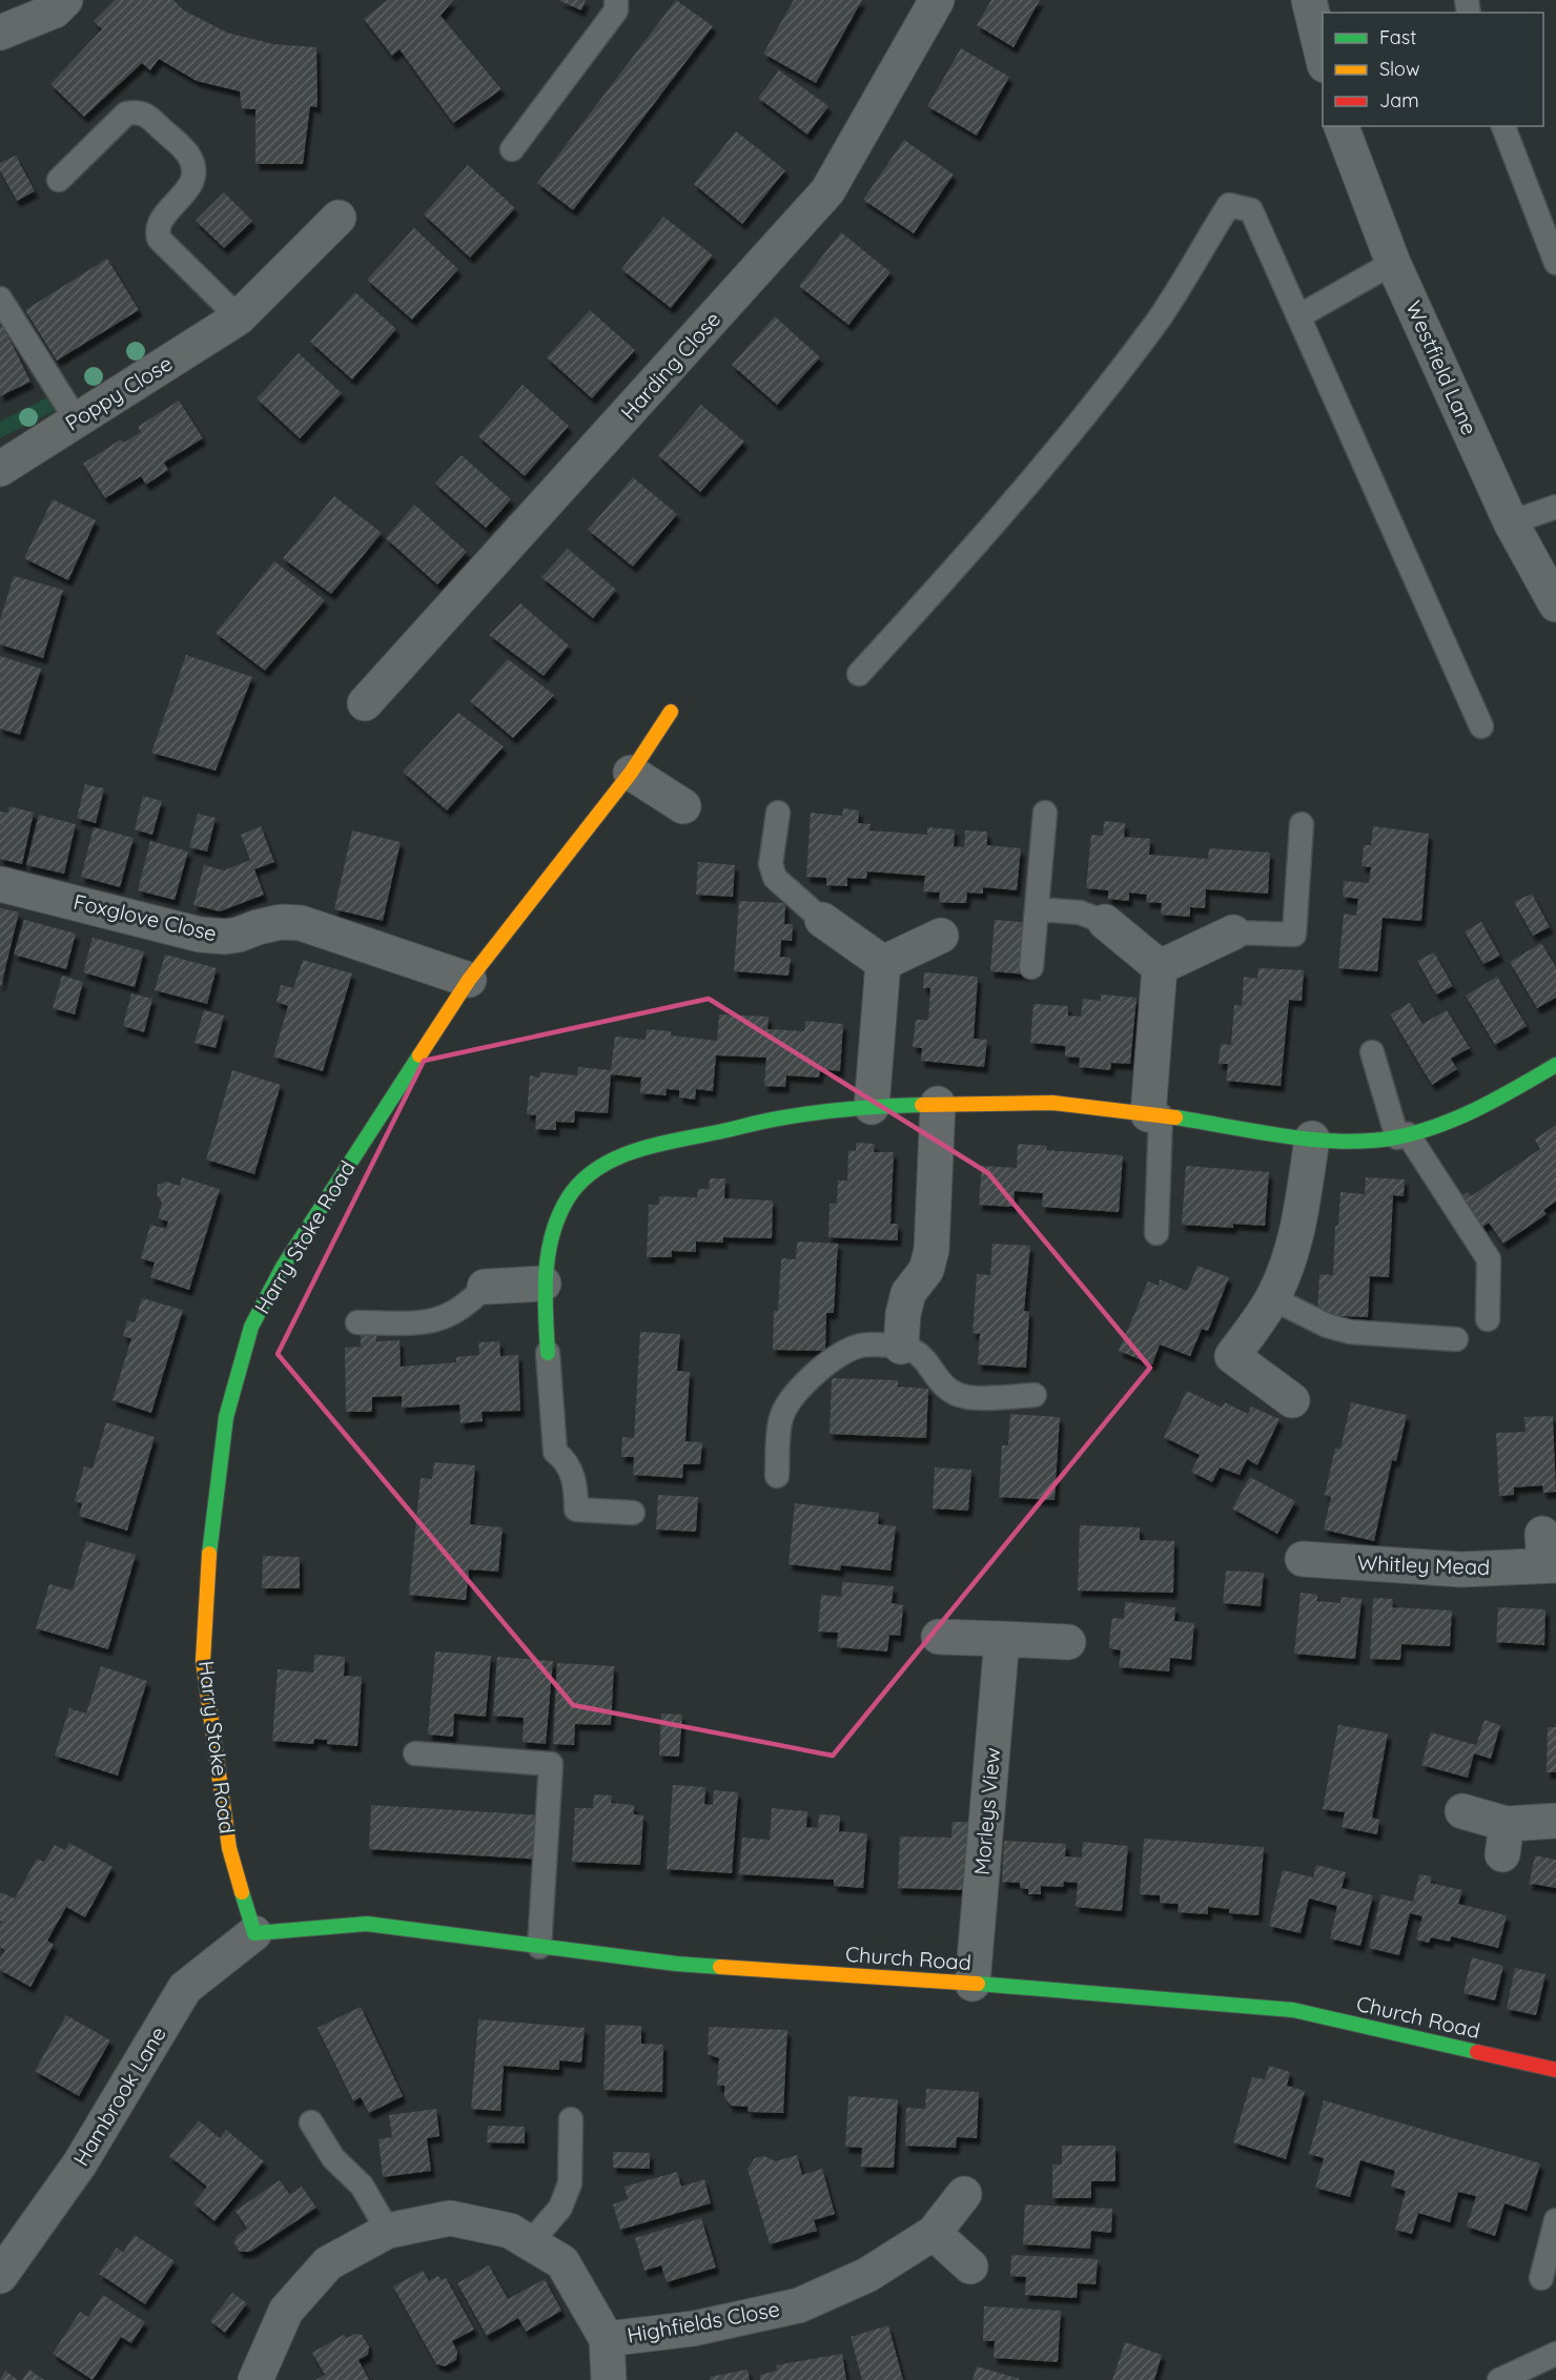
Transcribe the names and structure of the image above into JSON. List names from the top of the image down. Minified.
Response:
{"streets":{"street":["Harding Close","Westfield Lane","Poppy Close","Foxglove Close","Harry Stoke Road","Whitley Mead","Morleys View","Church Road","Hambrook Lane","Highfields Close"]},"crossings":[["Foxglove Close","Harry Stoke Road"],["Harry Stoke Road","Church Road"],["Harry Stoke Road","Hambrook Lane"],["Morleys View","Church Road"],["Church Road","Hambrook Lane"]],"legend":["Fast","Slow","Jam"]}
